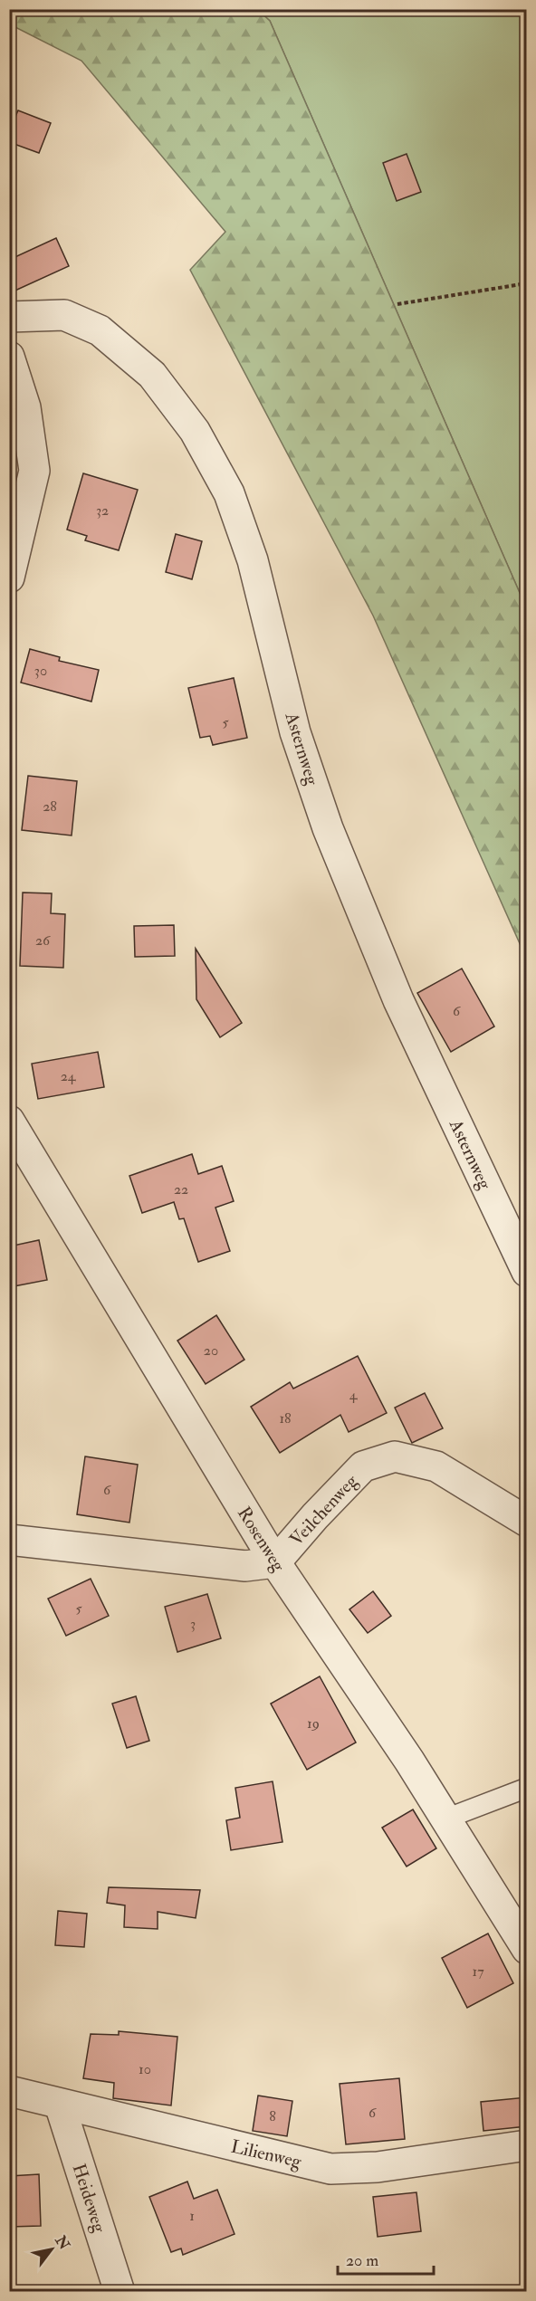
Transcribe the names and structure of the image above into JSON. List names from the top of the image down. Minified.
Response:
{"streets":{"street":["Asternweg","Veilchenweg","Rosenweg","Lilienweg","Heideweg"]},"crossings":[["Veilchenweg","Rosenweg"],["Lilienweg","Heideweg"]],"house_numbers":["32","30","5","28","26","6","24","22","20","4","18","6","5","3","19","17","10","6","8","1"],"scale_bar":"20 m","north":"top right"}
